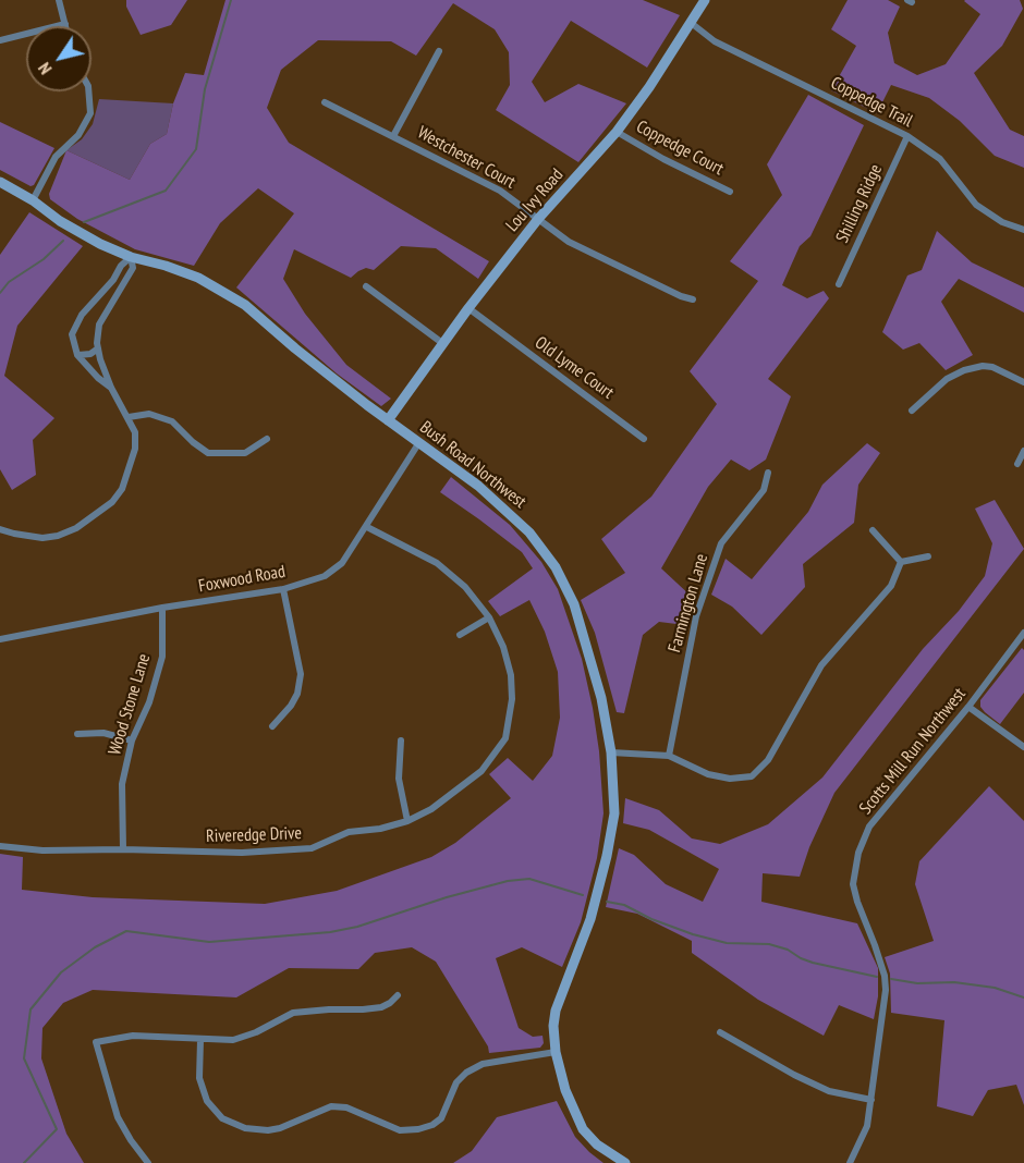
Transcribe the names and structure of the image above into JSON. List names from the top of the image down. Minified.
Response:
{"streets":{"street":["Coppedge Trail","Coppedge Court","Westchester Court","Lou Ivy Road","Shilling Ridge","Old Lyme Court","Bush Road Northwest","Foxwood Road","Farmington Lane","Wood Stone Lane","Scotts Mill Run Northwest","Riveredge Drive"]},"crossings":[["Coppedge Trail","Lou Ivy Road"],["Coppedge Trail","Shilling Ridge"],["Coppedge Court","Lou Ivy Road"],["Westchester Court","Lou Ivy Road"],["Lou Ivy Road","Old Lyme Court"],["Lou Ivy Road","Bush Road Northwest"],["Bush Road Northwest","Foxwood Road"],["Foxwood Road","Wood Stone Lane"],["Foxwood Road","Riveredge Drive"],["Wood Stone Lane","Riveredge Drive"]],"north":"bottom left"}
